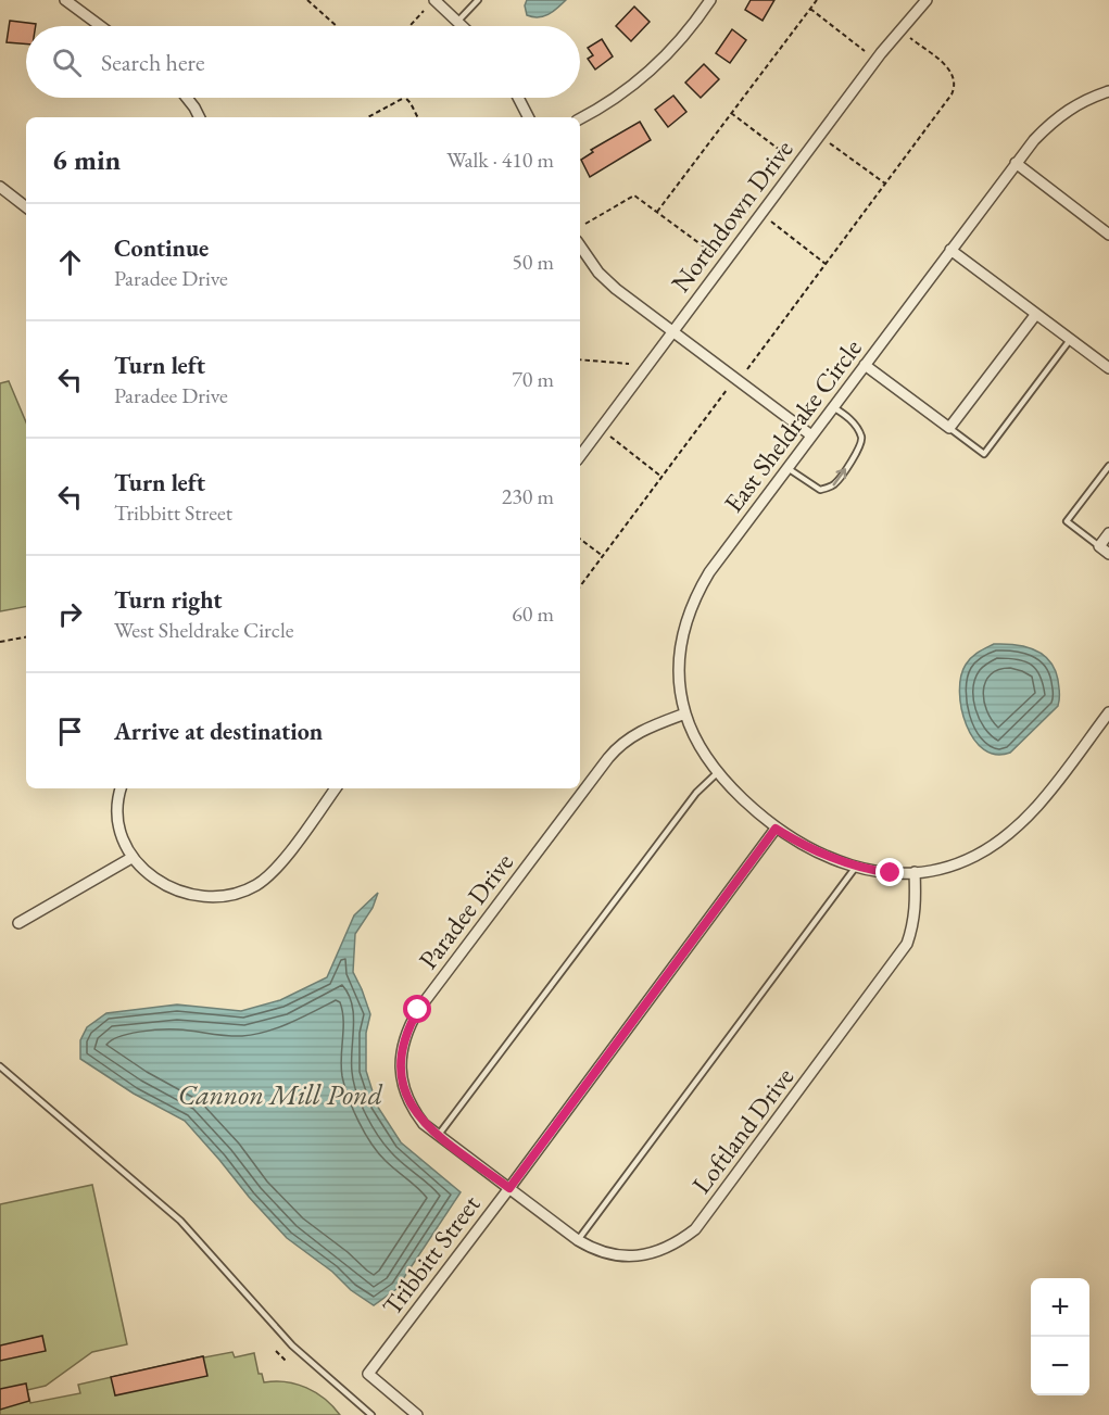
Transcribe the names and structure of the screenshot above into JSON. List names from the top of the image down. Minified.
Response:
{"streets":{"street":["Northdown Drive","East Sheldrake Circle","Paradee Drive","Loftland Drive","Tribbitt Street"]},"crossings":[["East Sheldrake Circle","Paradee Drive"],["East Sheldrake Circle","Loftland Drive"],["East Sheldrake Circle","Tribbitt Street"],["Paradee Drive","Loftland Drive"],["Paradee Drive","Tribbitt Street"],["Loftland Drive","Tribbitt Street"]],"water":["Cannon Mill Pond"],"page":{"search":"Search here","heading":["6 min","Walk · 410 m"],"list":[["Continue","Paradee Drive","50 m"],["Turn left","Paradee Drive","70 m"],["Turn left","Tribbitt Street","230 m"],["Turn right","West Sheldrake Circle","60 m"],"Arrive at destination"],"map_buttons":["+","−"]}}
